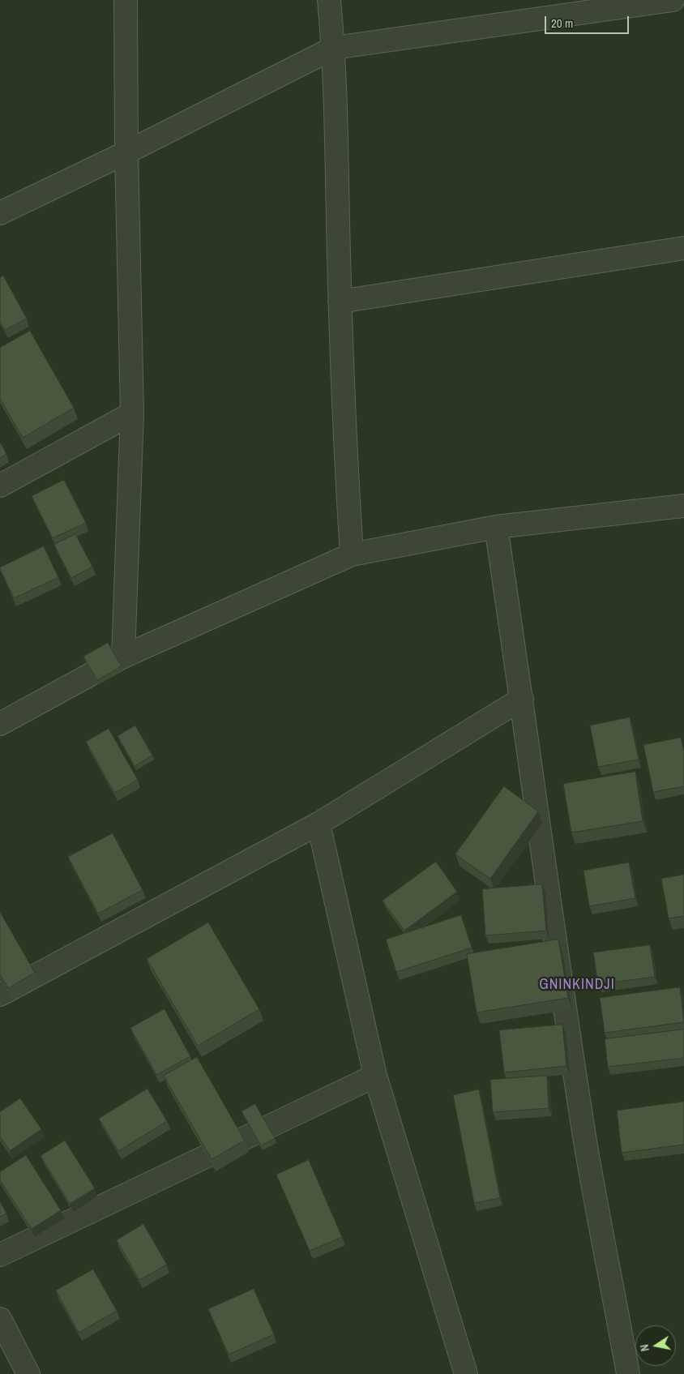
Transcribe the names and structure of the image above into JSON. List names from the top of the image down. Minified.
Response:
{"districts":["GNINKINDJI"],"scale_bar":"20 m","north":"left"}
